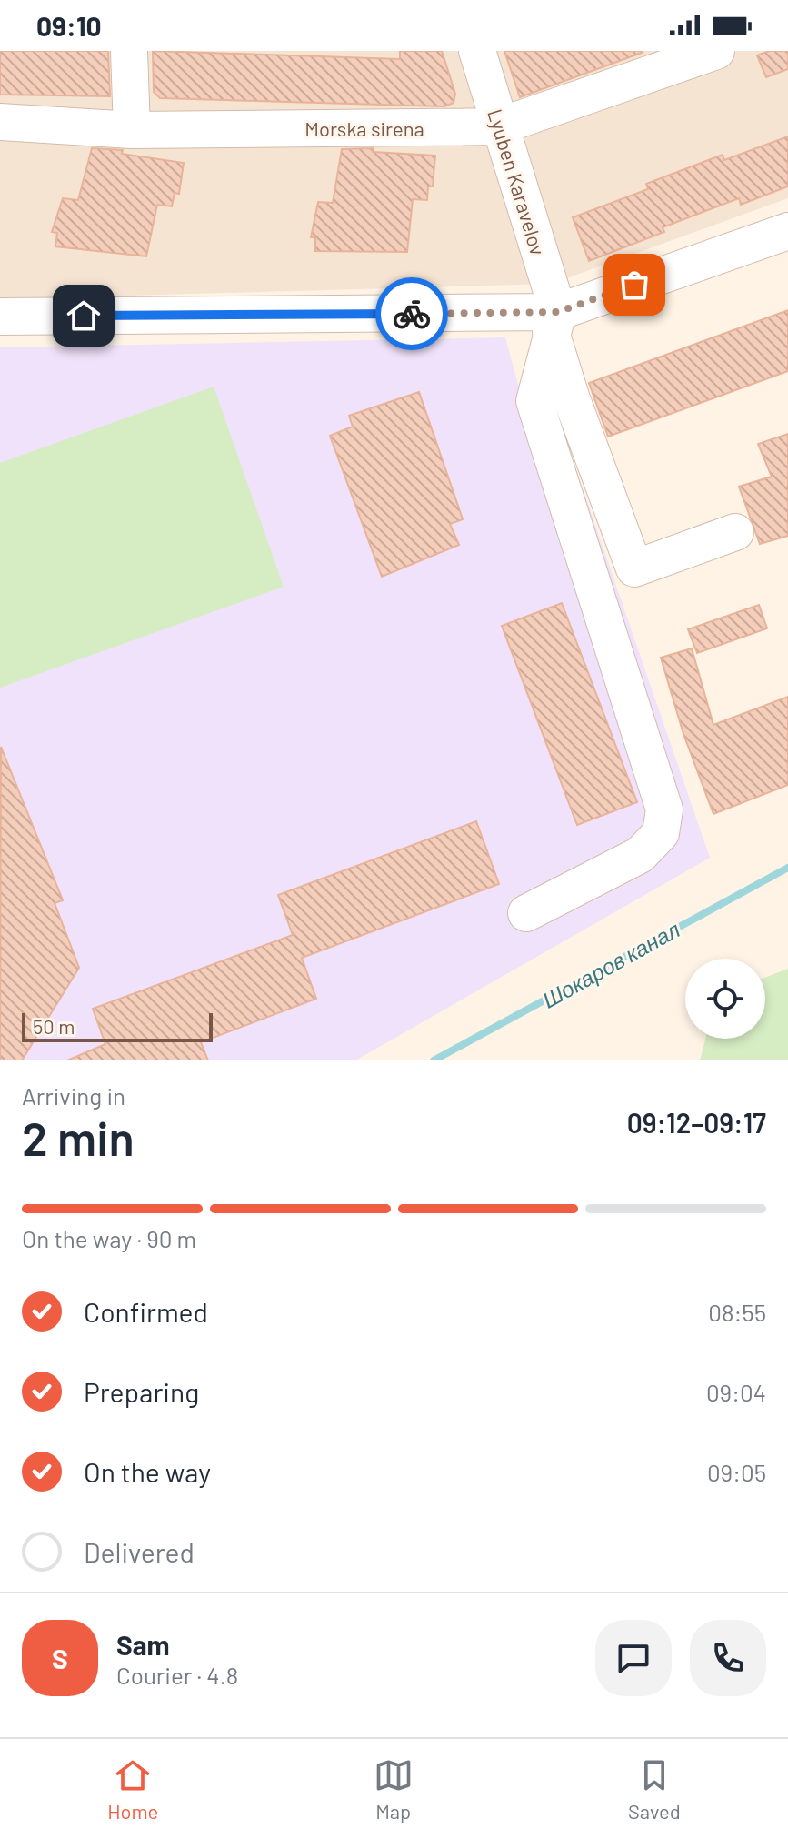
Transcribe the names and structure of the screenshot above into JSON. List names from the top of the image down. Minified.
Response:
{"streets":{"street":["Morska sirena","Lyuben Karavelov"]},"crossings":[["Morska sirena","Lyuben Karavelov"]],"water":["Шокаров канал"],"scale_bar":"50 m","page":{"status":"09:10","scale":"50 m","heading":["2 min","Arriving in","09:12–09:17"],"panel":["Sam","Courier · 4.8"],"bar":"On the way · 90 m","list":[["Confirmed","08:55"],["Preparing","09:04"],["On the way","09:05"],"Delivered"],"round":"S","tabs":["Home","Map","Saved"]}}
